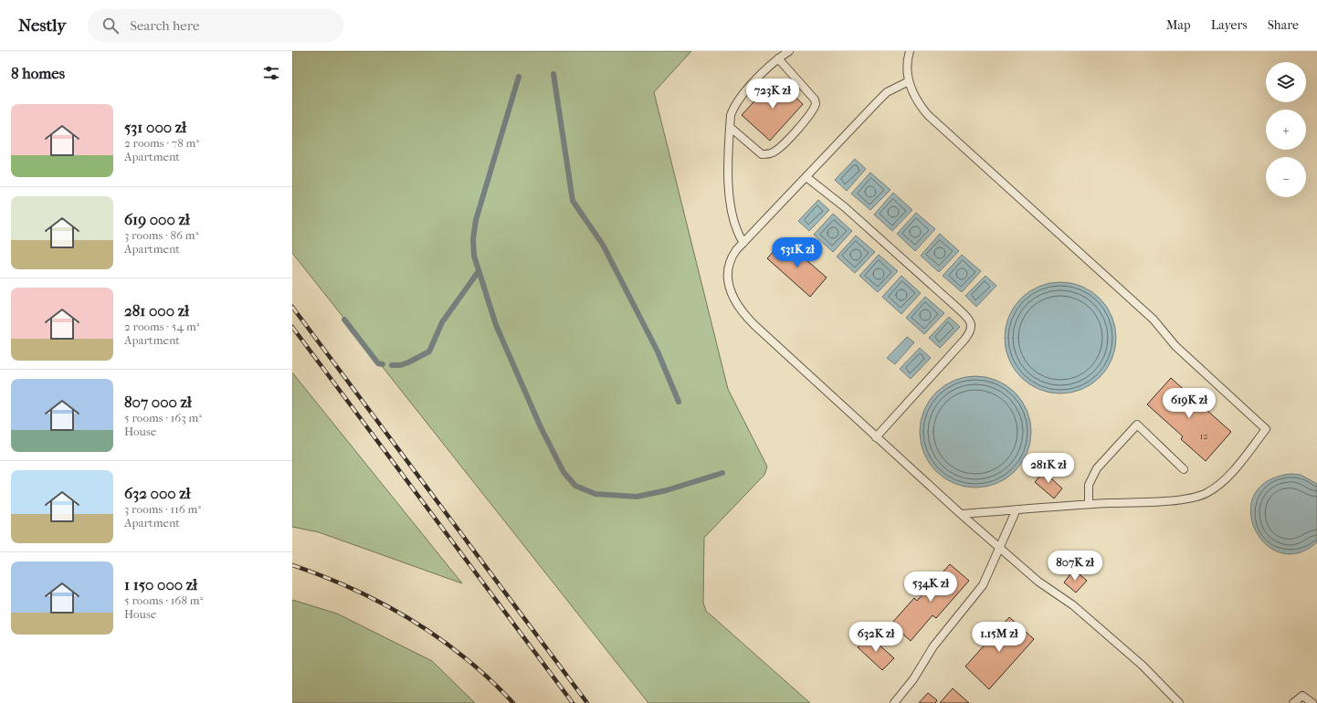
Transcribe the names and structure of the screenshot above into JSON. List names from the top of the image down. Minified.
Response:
{"house_numbers":["12"],"page":{"header":"Nestly","search":"Search here","nav":["Map","Layers","Share"],"heading":"8 homes","map_buttons":["+","−"],"price":["723K zł","531K zł","619K zł","281K zł","807K zł","534K zł","632K zł","1.15M zł"],"list":[{"name":"531 000 zł","note":"2 rooms · 78 m² · Apartment"},{"name":"619 000 zł","note":"3 rooms · 86 m² · Apartment"},{"name":"281 000 zł","note":"2 rooms · 54 m² · Apartment"},{"name":"807 000 zł","note":"5 rooms · 163 m² · House"},{"name":"632 000 zł","note":"3 rooms · 116 m² · Apartment"},{"name":"1 150 000 zł","note":"5 rooms · 168 m² · House"}]}}
